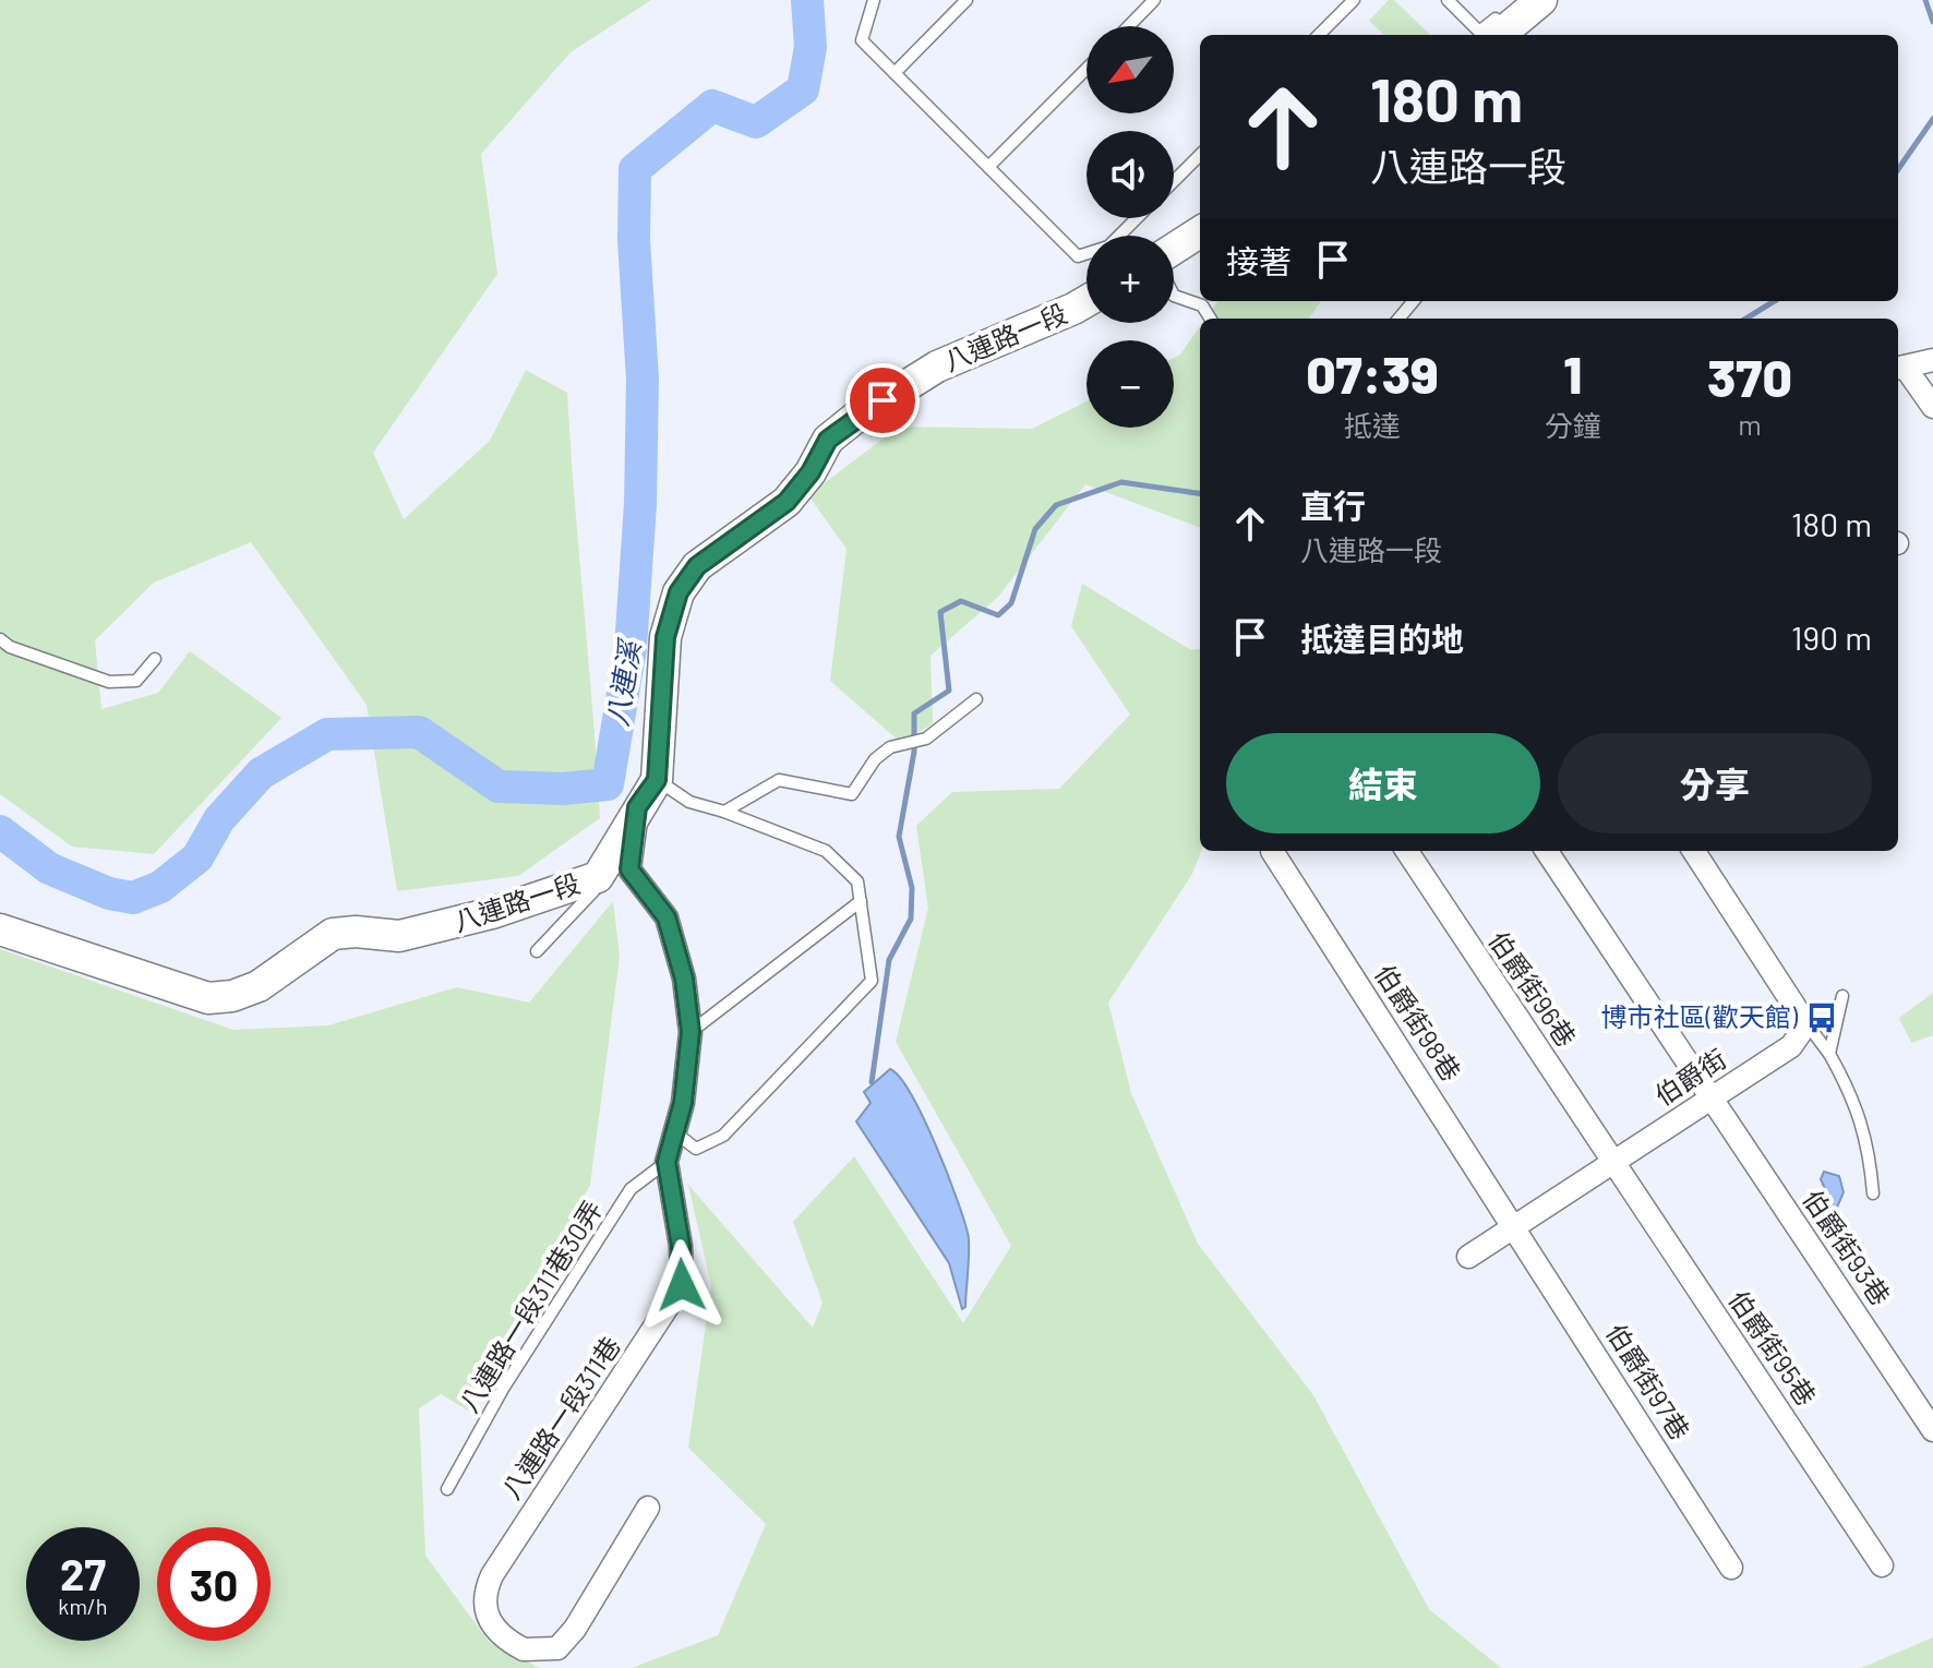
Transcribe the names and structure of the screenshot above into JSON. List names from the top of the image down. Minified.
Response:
{"streets":{"street":["八連路一段","伯爵街96巷","伯爵街98巷","伯爵街","伯爵街93巷","伯爵街95巷","伯爵街97巷","八連路一段311巷"],"lane":["八連路一段311巷30弄"]},"crossings":[["八連路一段","八連路一段311巷"],["伯爵街96巷","伯爵街"],["伯爵街96巷","伯爵街95巷"],["伯爵街98巷","伯爵街"],["伯爵街98巷","伯爵街97巷"],["伯爵街","伯爵街93巷"],["伯爵街","伯爵街95巷"],["伯爵街","伯爵街97巷"],["八連路一段311巷30弄","八連路一段311巷"]],"water":["八連溪"],"places":{"bus stop":["博市社區(歡天館)"]},"north":"bottom left","page":{"map_buttons":["+","−"],"turn":["180 m","八連路一段"],"then":"接著","eta":["07:39","抵達","1","分鐘","370","m"],"list":[{"name":"直行","note":"八連路一段","value":"180 m"},{"name":"抵達目的地","value":"190 m"}],"buttons":["結束","分享"],"speed":"27 km/h","limit":"30"}}
